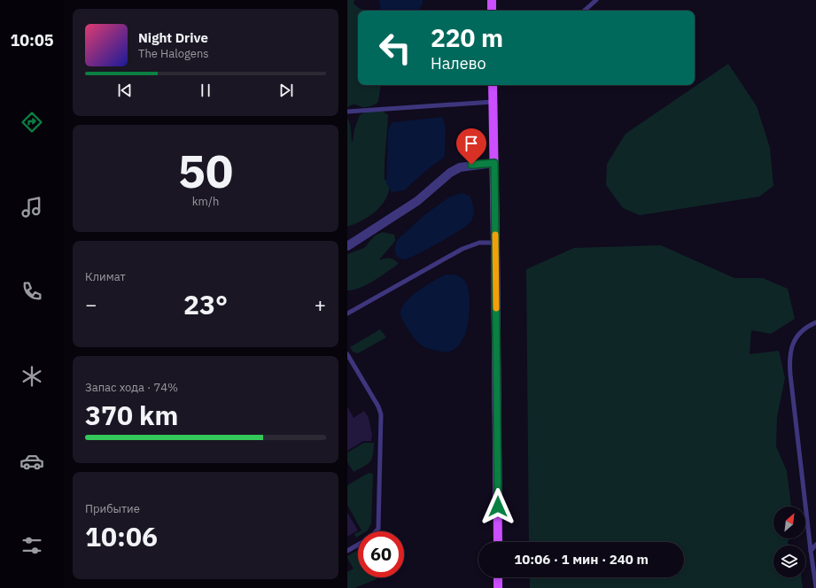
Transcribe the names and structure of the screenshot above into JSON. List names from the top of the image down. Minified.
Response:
{"north":"top right","page":{"tabs":"10:05","turn":["220 m","Налево"],"song":["Night Drive","The Halogens"],"tile":[["50","km/h"],"Климат",["Запас хода · 74%","370 km"],["Прибытие","10:06"]],"heat":["−","23°","+"],"limit":"60","trip":"10:06 · 1 мин · 240 m"}}
